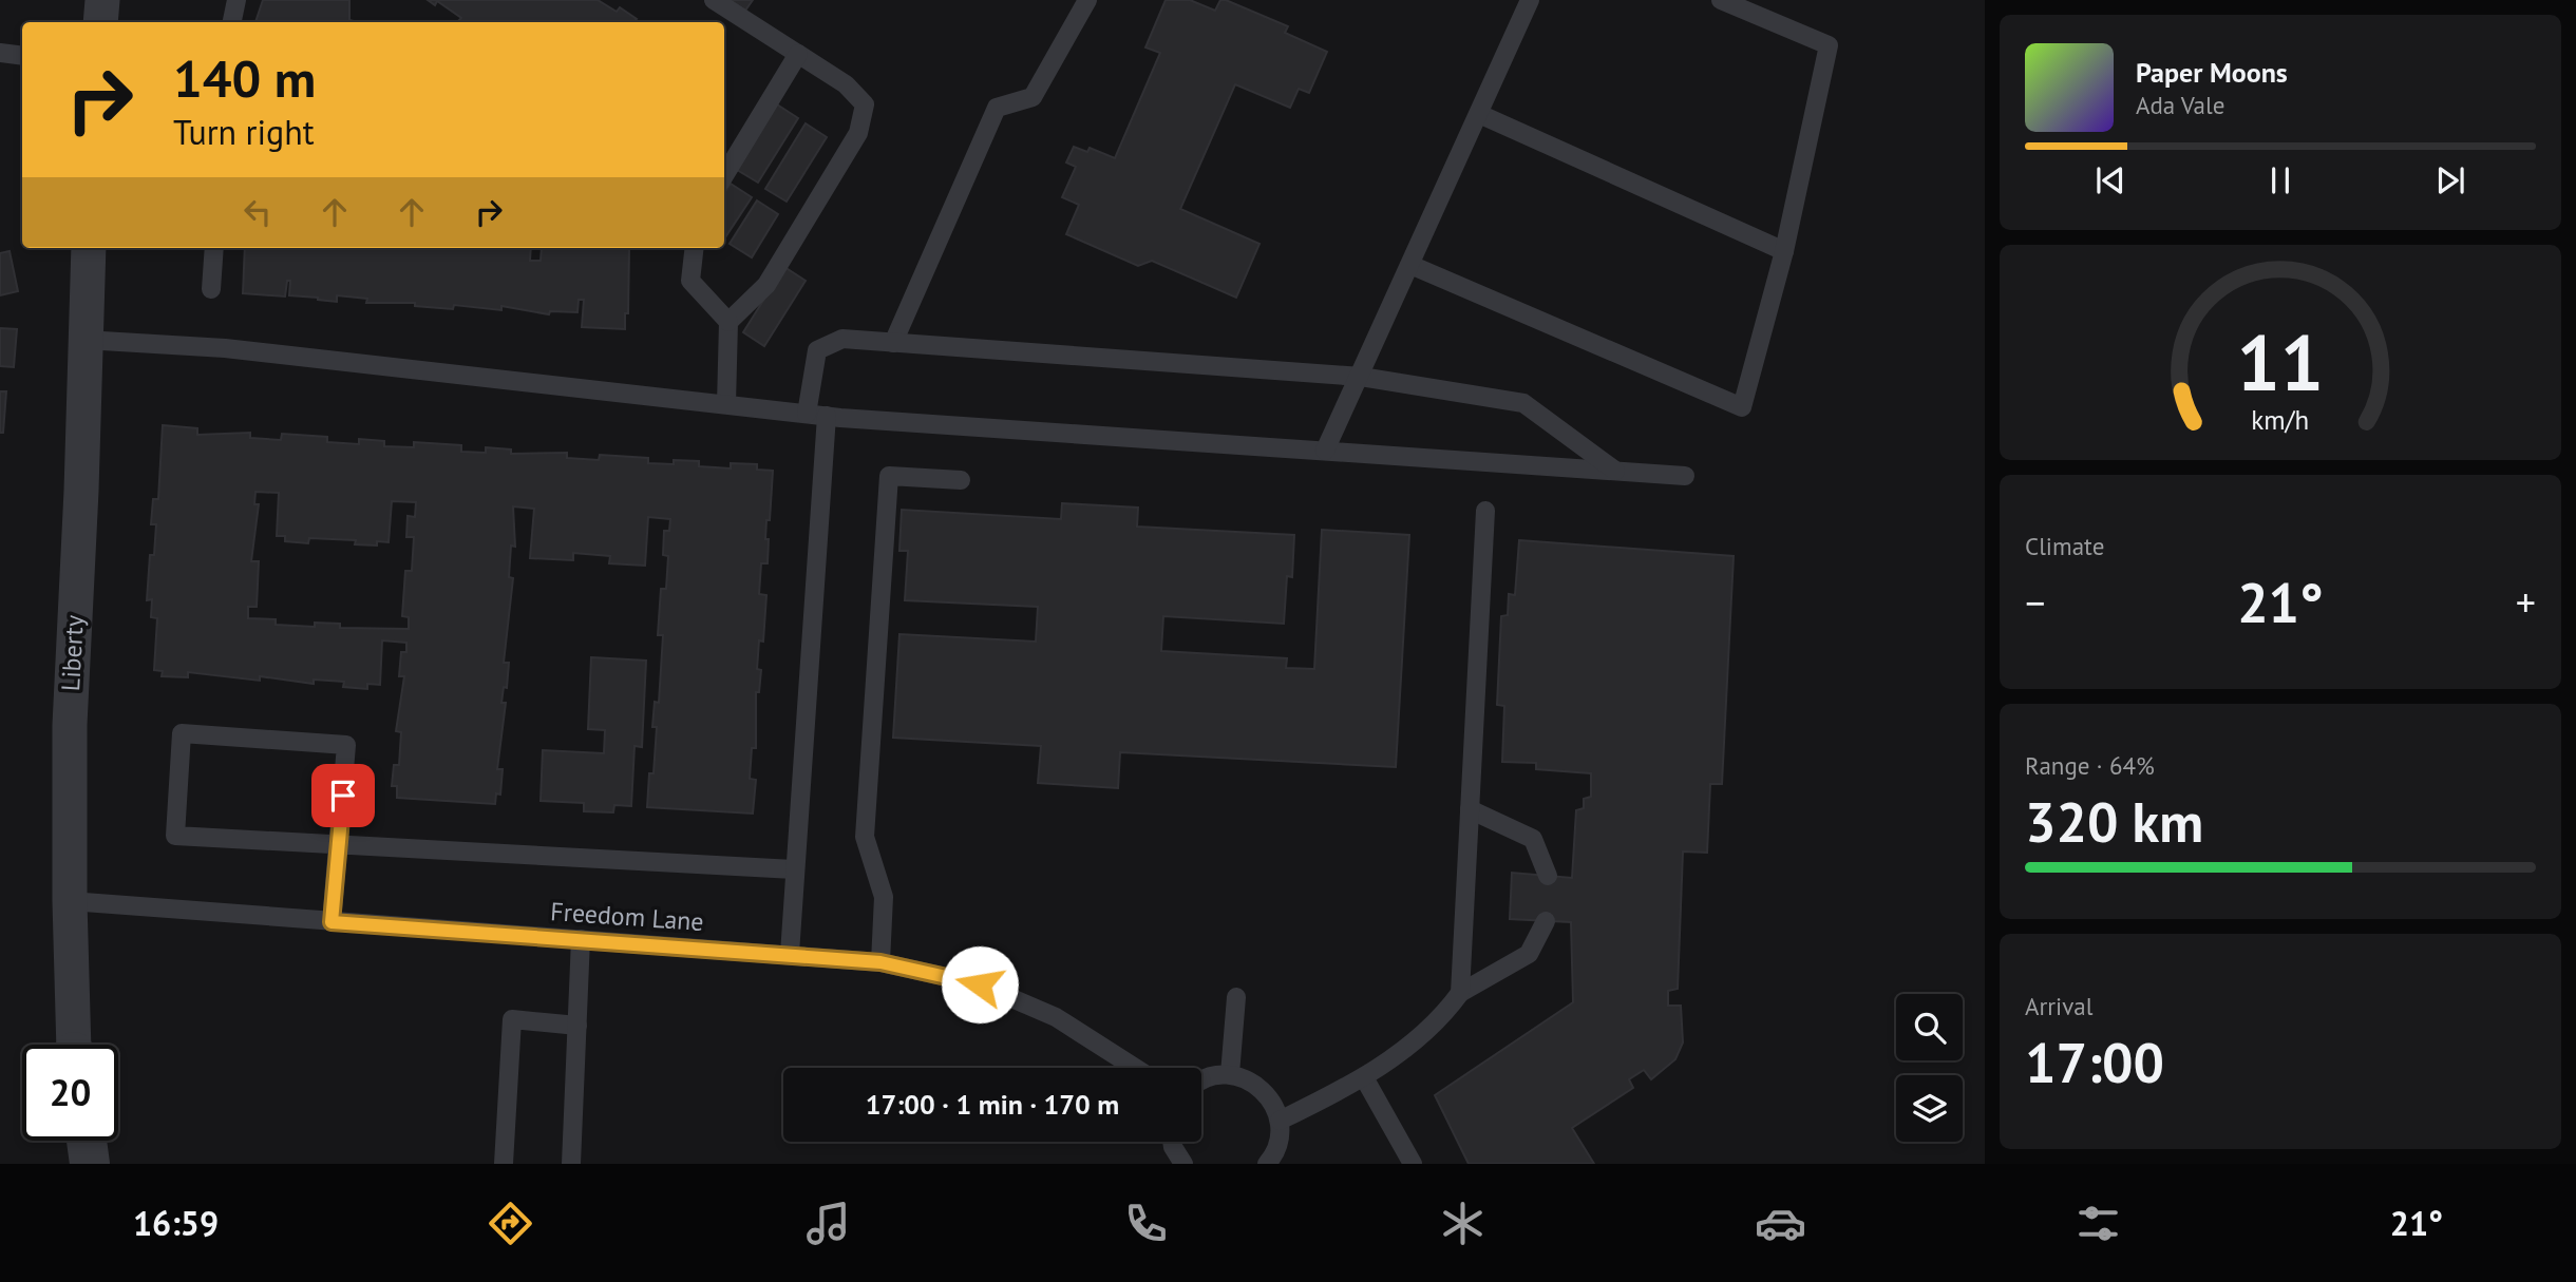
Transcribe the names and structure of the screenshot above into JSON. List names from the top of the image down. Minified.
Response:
{"streets":{"street":["Liberty"],"lane":["Freedom Lane"]},"crossings":[["Liberty","Freedom Lane"]],"page":{"turn":["140 m","Turn right"],"song":["Paper Moons","Ada Vale"],"tile":["Climate",["Range · 64%","320 km"],["Arrival","17:00"]],"heat":["−","21°","+"],"limit":"20","trip":"17:00 · 1 min · 170 m","tabs":["16:59","21°"],"gauge":["11","km/h"]}}
